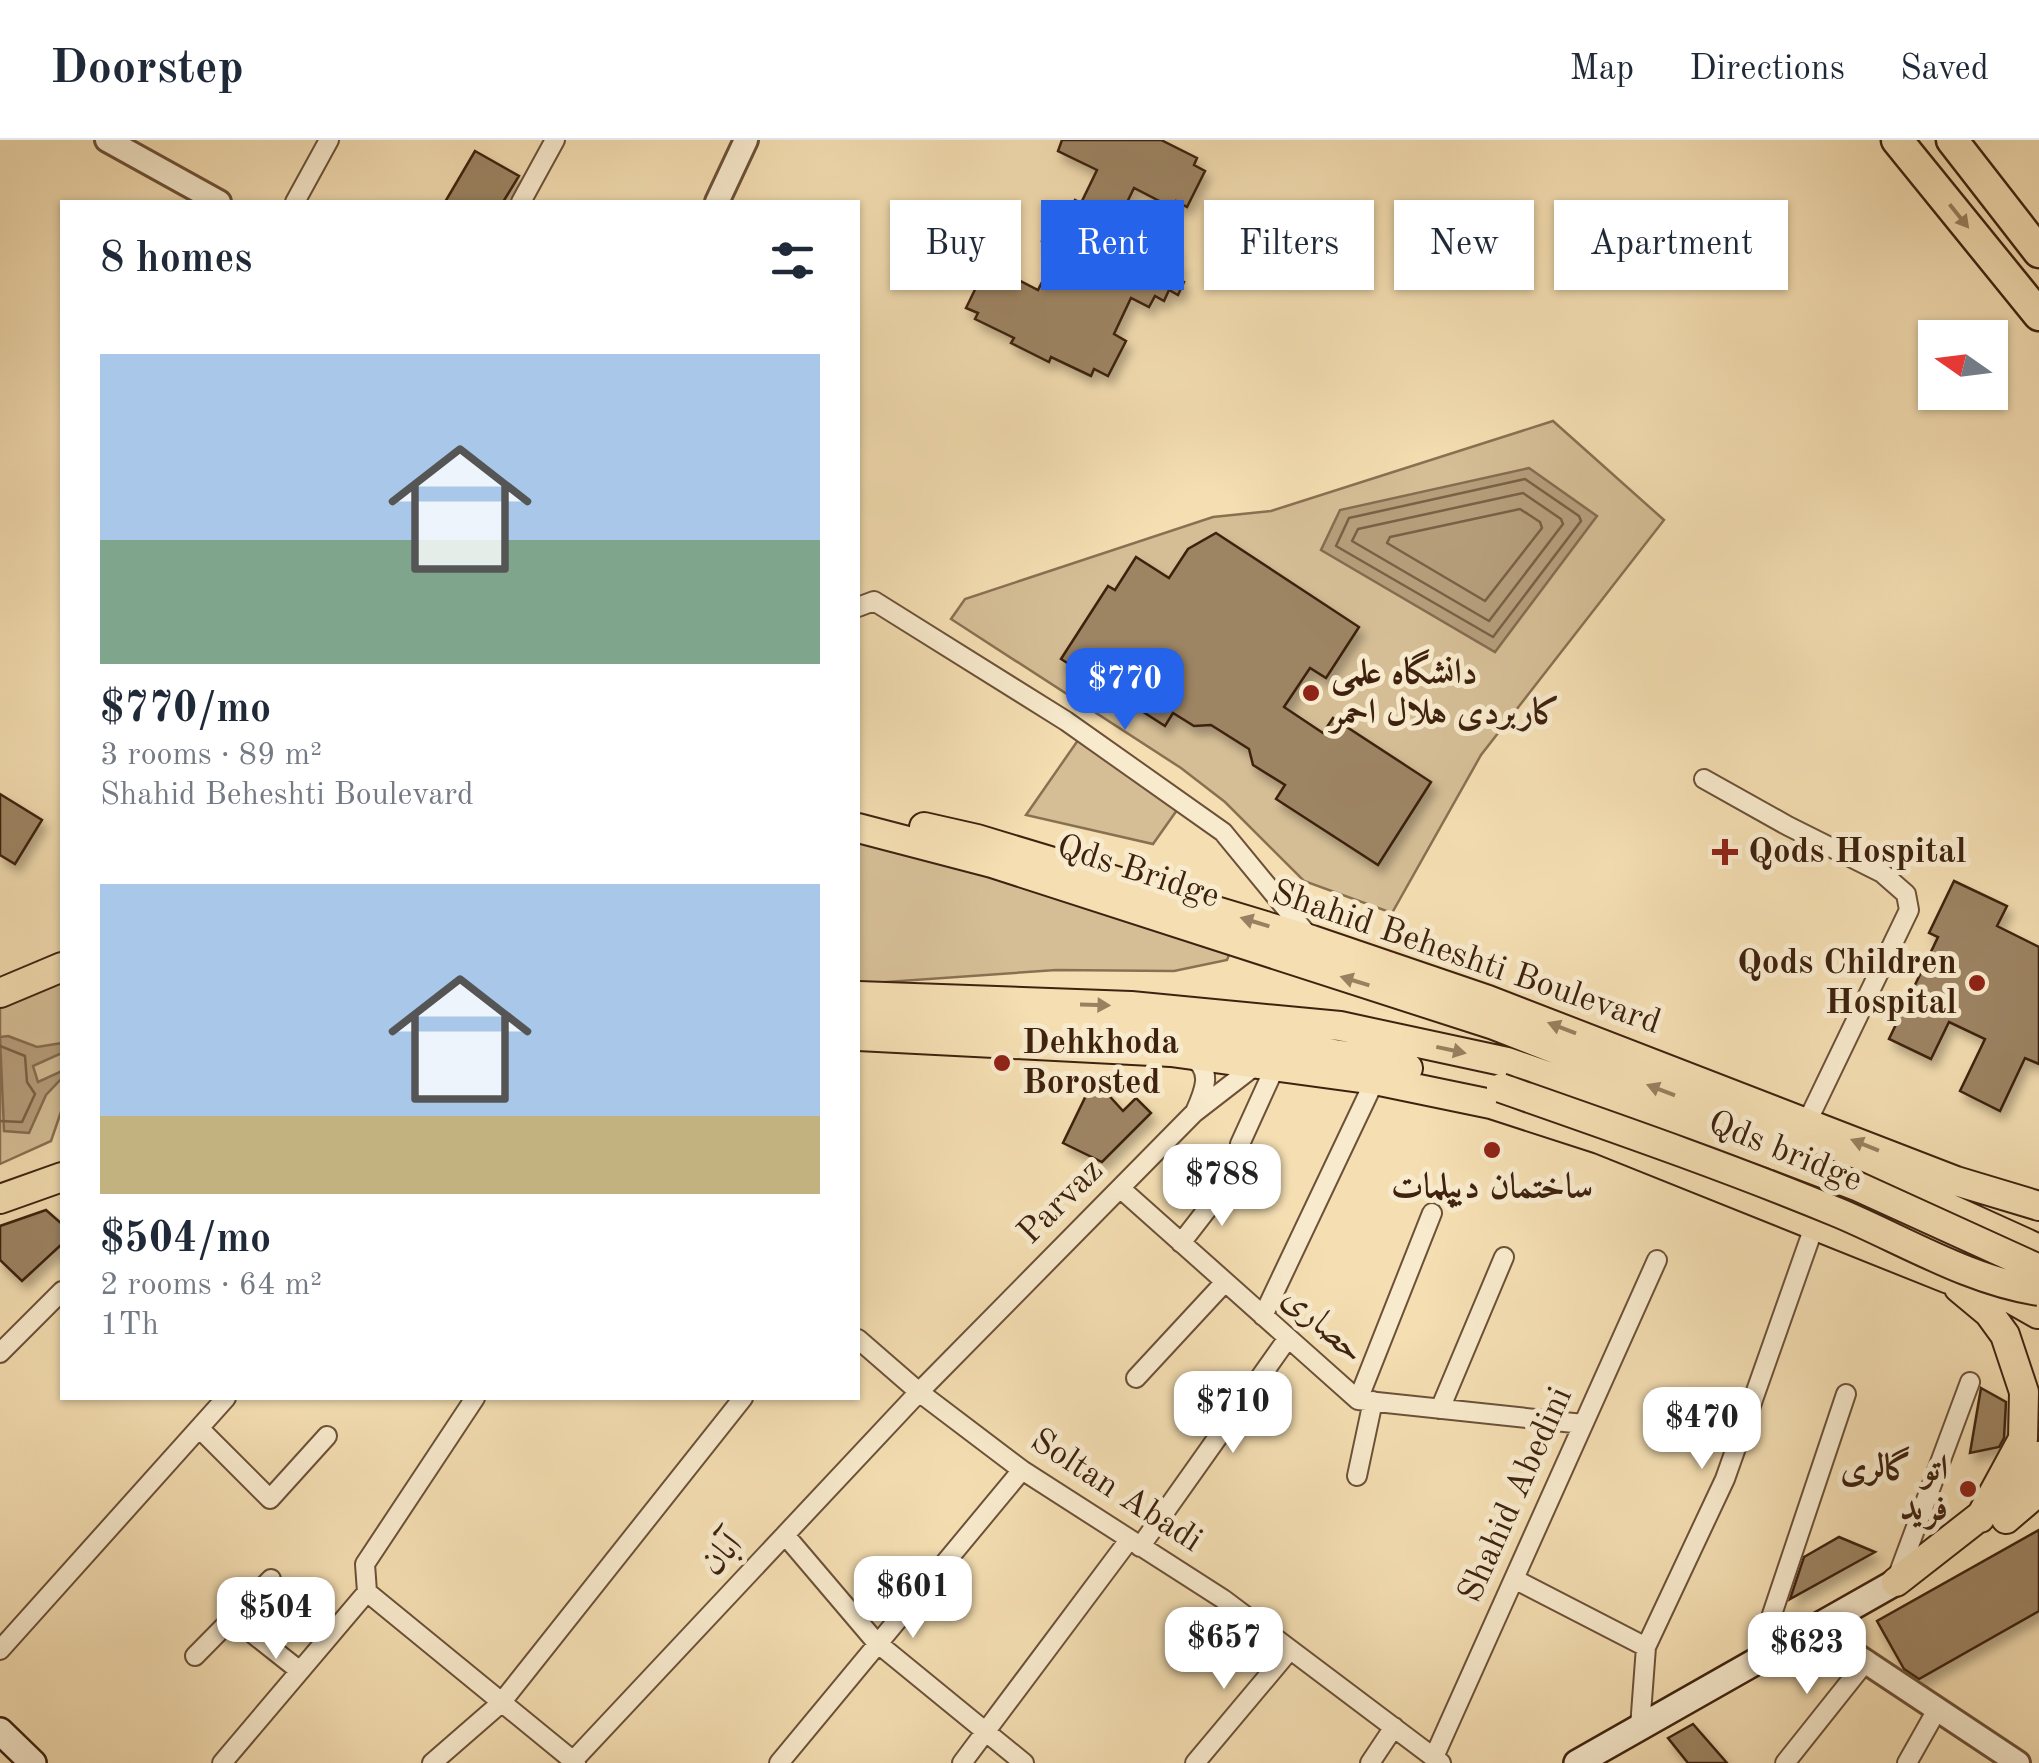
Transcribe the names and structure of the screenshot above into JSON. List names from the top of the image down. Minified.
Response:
{"streets":{"main road":["Qds Bridge","Shahid Beheshti Boulevard","Qds bridge"],"street":["Parvaz","حصاری","Soltan Abadi","Shahid Abedini","آبان"]},"crossings":[["Qds Bridge","Shahid Beheshti Boulevard"],["Parvaz","حصاری"],["Parvaz","Soltan Abadi"],["Parvaz","آبان"],["حصاری","Shahid Abedini"],["Soltan Abadi","Shahid Abedini"],["Soltan Abadi","آبان"]],"places":{"other":["دانشگاه علمی کاربردی هلال احمر","Qods Children Hospital","Dehkhoda Borosted","ساختمان دیپلمات","اتو گالری فرید"],"health":["Qods Hospital"]},"north":"left","page":{"header":"Doorstep","nav":["Map","Directions","Saved"],"chip":["Buy","Rent","Filters","New","Apartment"],"heading":"8 homes","list":[{"name":"$770/mo","note":"3 rooms · 89 m² · Shahid Beheshti Boulevard"},{"name":"$504/mo","note":"2 rooms · 64 m² · 1Th"}],"price":["$770","$788","$710","$470","$601","$504","$657","$623"]}}
